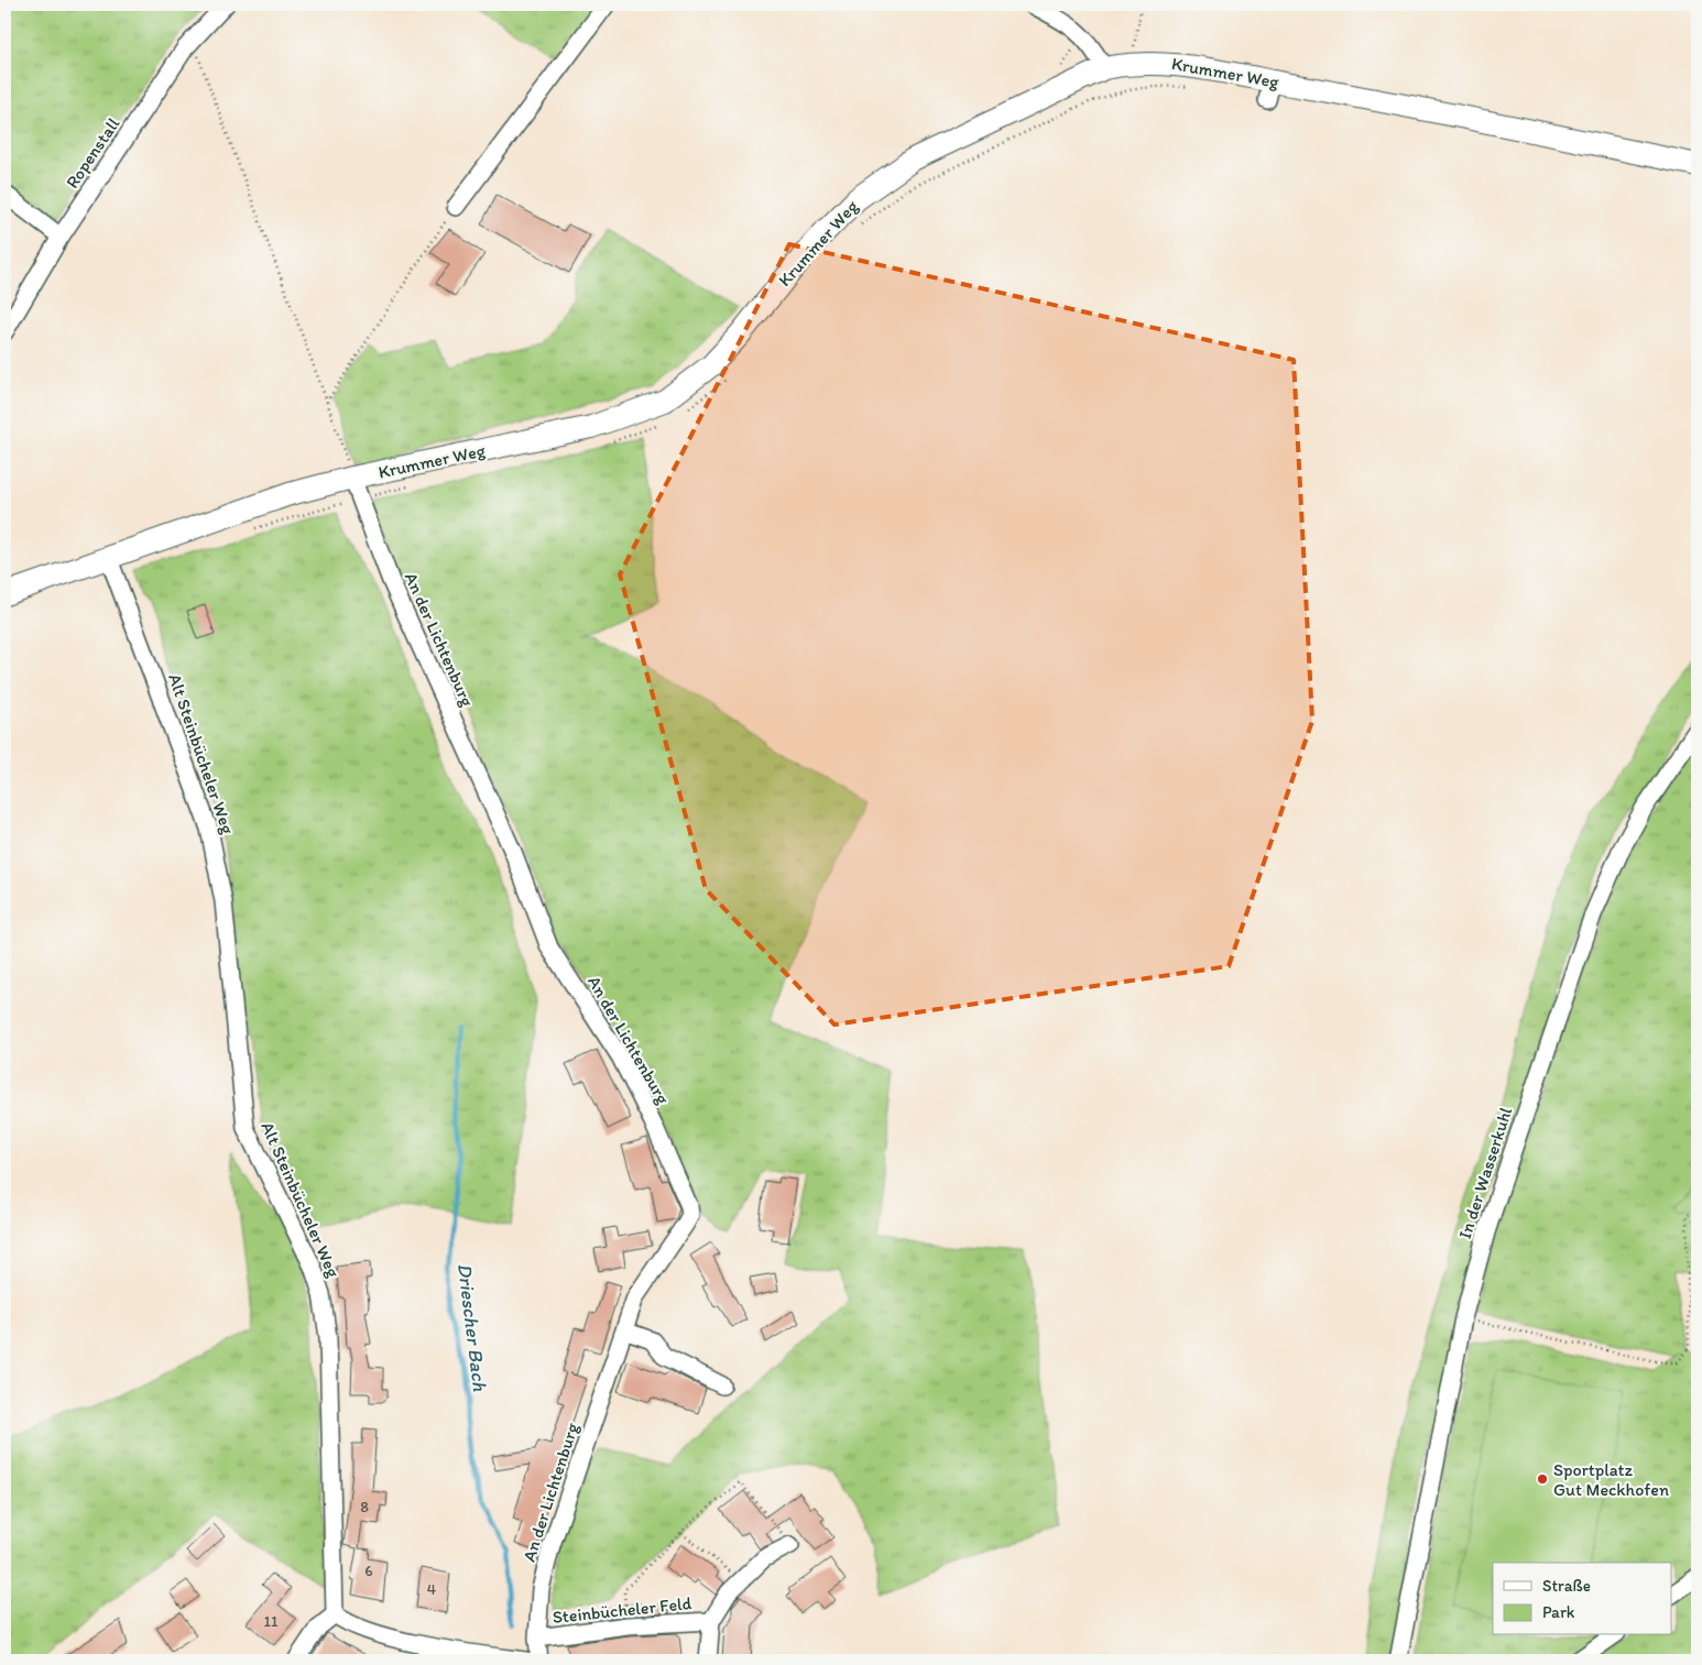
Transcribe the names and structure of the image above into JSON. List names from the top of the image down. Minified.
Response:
{"streets":{"main road":["Krummer Weg"],"street":["Ropenstall","An der Lichtenburg","Alt Steinbücheler Weg","In der Wasserkuhl","Steinbücheler Feld"]},"crossings":[["Krummer Weg","An der Lichtenburg"],["Krummer Weg","Alt Steinbücheler Weg"],["An der Lichtenburg","Steinbücheler Feld"]],"water":["Driescher Bach"],"places":["Sportplatz Gut Meckhofen"],"house_numbers":["8","6","4","11"],"legend":["Straße","Park"]}
